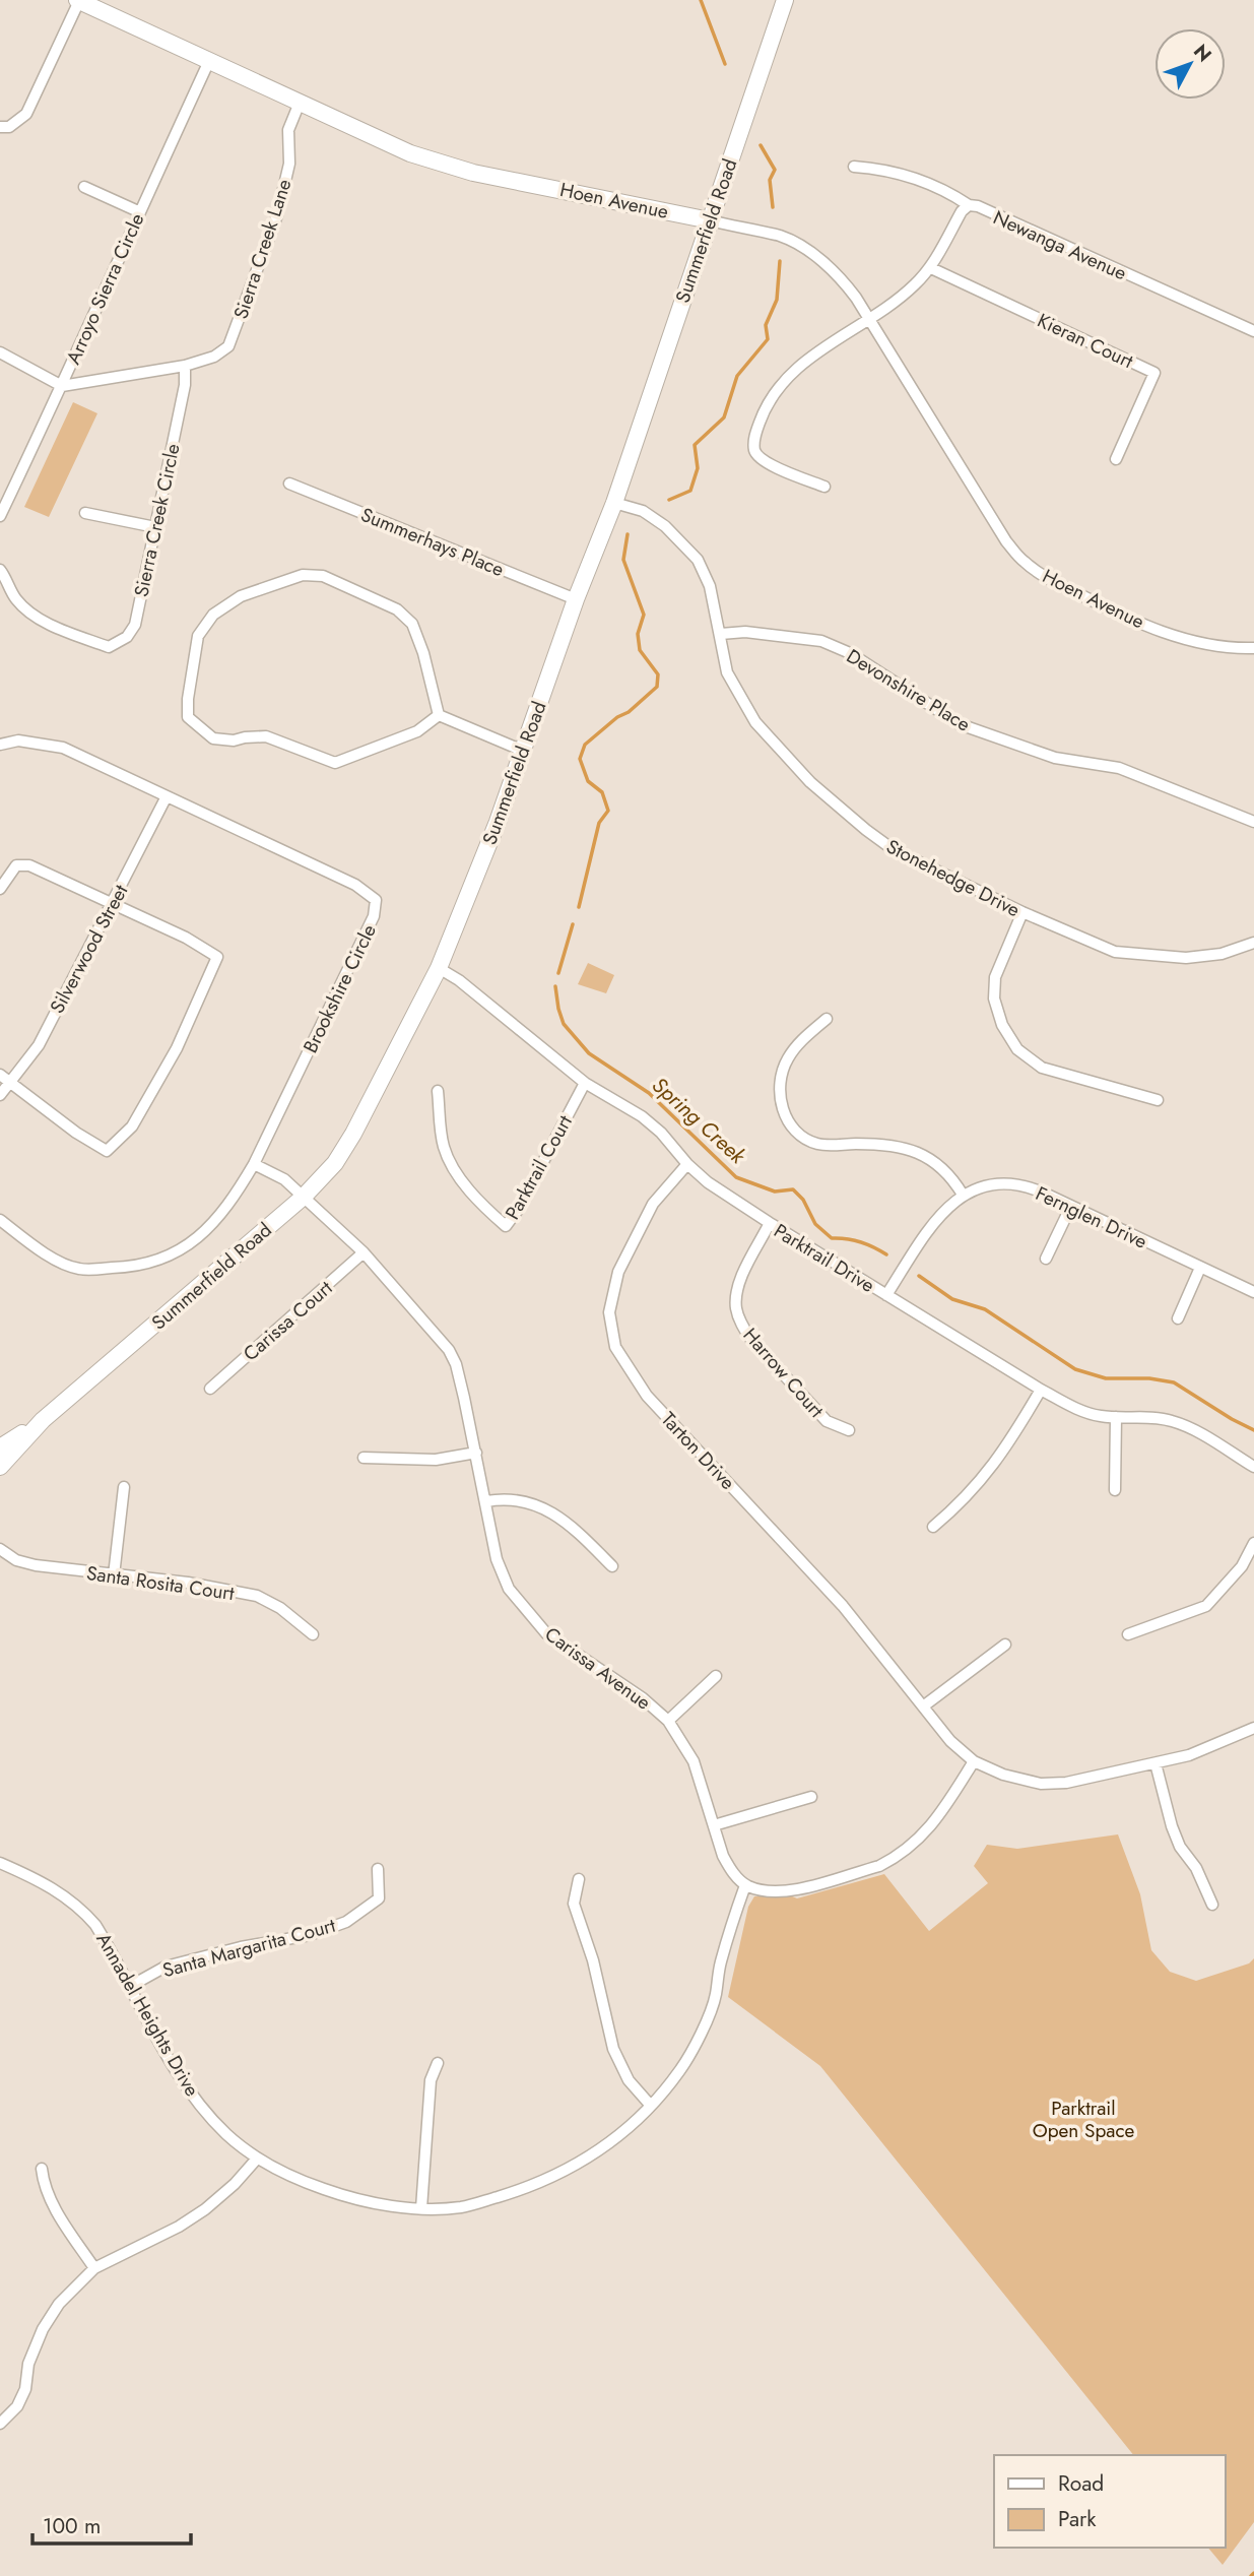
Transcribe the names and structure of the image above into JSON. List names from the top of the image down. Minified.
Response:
{"streets":{"street":["Hoen Avenue","Summerfield Road","Newanga Avenue","Sierra Creek Lane","Arroyo Sierra Circle","Kieran Court","Sierra Creek Circle","Summerhays Place","Devonshire Place","Stonehedge Drive","Silverwood Street","Brookshire Circle","Parktrail Court","Fernglen Drive","Parktrail Drive","Carissa Court","Harrow Court","Tarton Drive","Santa Rosita Court","Carissa Avenue","Santa Margarita Court","Annadel Heights Drive"]},"crossings":[["Hoen Avenue","Summerfield Road"],["Hoen Avenue","Newanga Avenue"],["Hoen Avenue","Sierra Creek Lane"],["Hoen Avenue","Arroyo Sierra Circle"],["Summerfield Road","Summerhays Place"],["Summerfield Road","Stonehedge Drive"],["Summerfield Road","Parktrail Drive"],["Summerfield Road","Carissa Avenue"],["Newanga Avenue","Kieran Court"],["Sierra Creek Lane","Sierra Creek Circle"],["Devonshire Place","Stonehedge Drive"],["Silverwood Street","Brookshire Circle"],["Brookshire Circle","Carissa Avenue"],["Parktrail Court","Parktrail Drive"],["Parktrail Drive","Harrow Court"],["Parktrail Drive","Tarton Drive"],["Carissa Court","Carissa Avenue"],["Carissa Avenue","Annadel Heights Drive"],["Santa Margarita Court","Annadel Heights Drive"]],"water":["Spring Creek"],"parks":["Parktrail Open Space"],"legend":["Road","Park"],"scale_bar":"100 m","north":"top right"}
